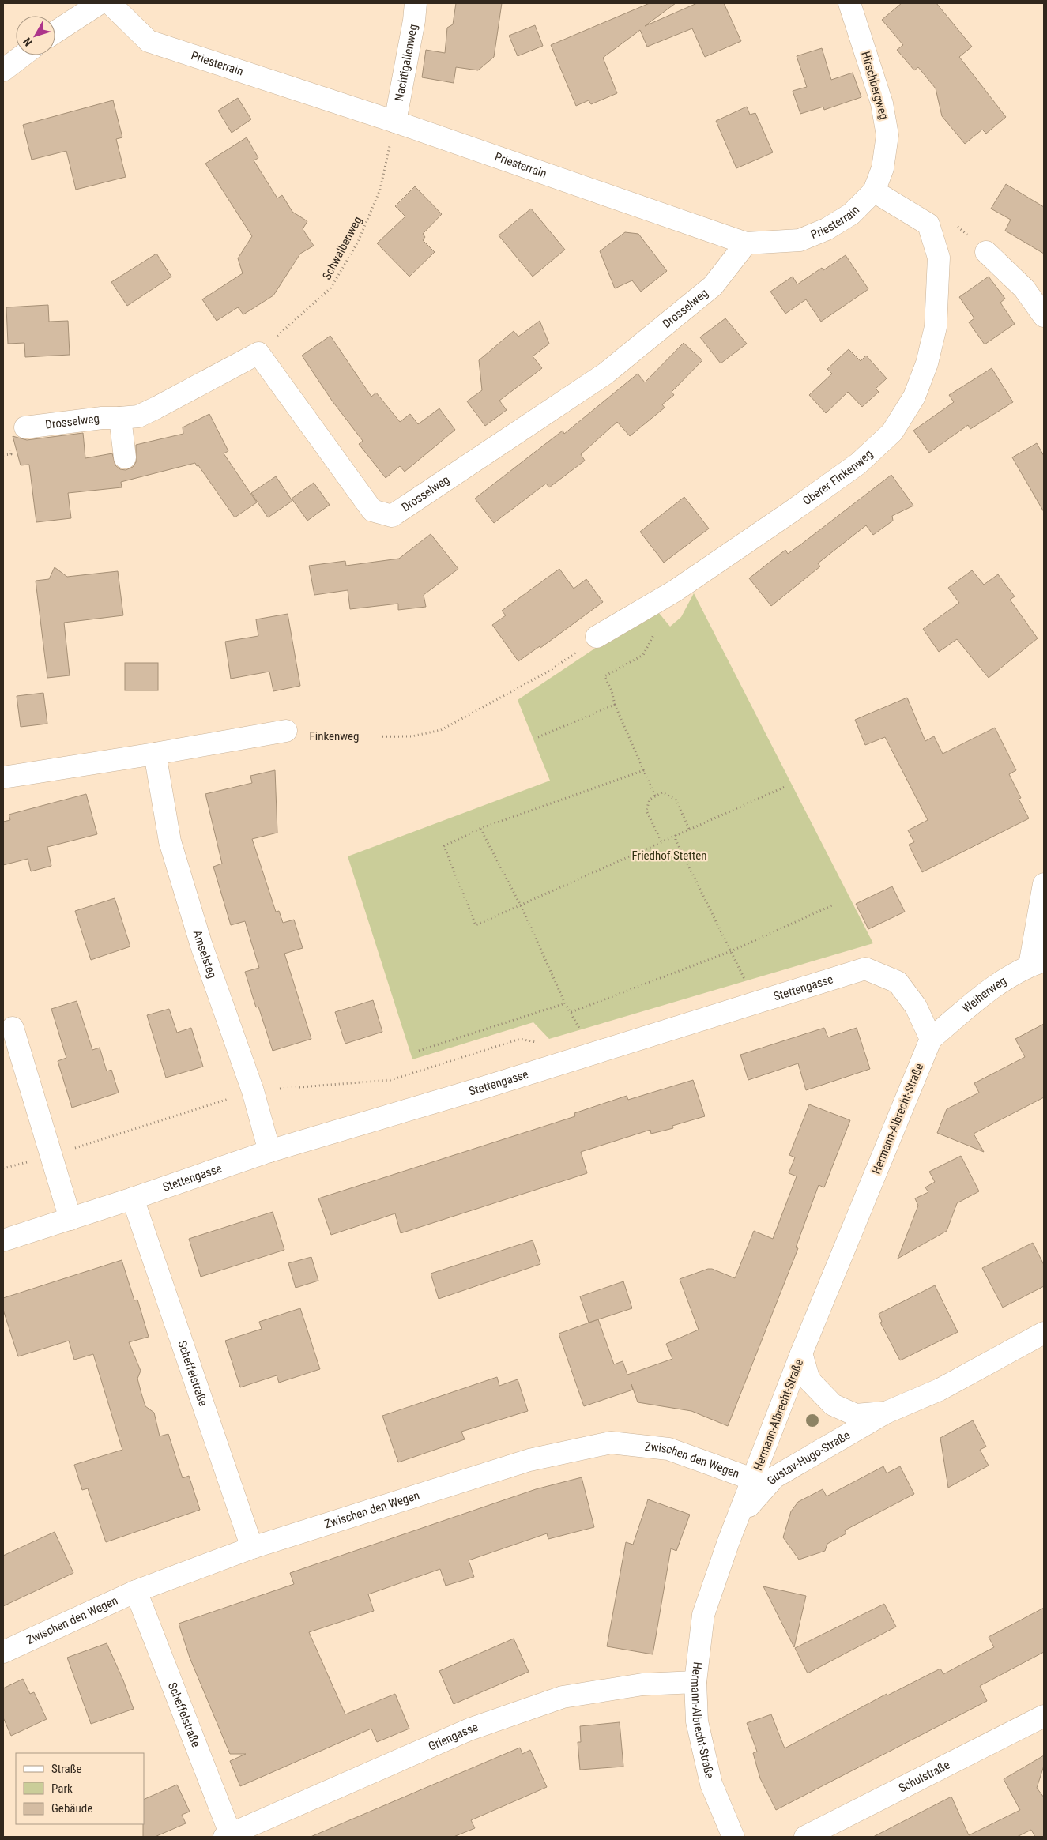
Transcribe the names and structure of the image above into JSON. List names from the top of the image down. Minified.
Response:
{"streets":{"street":["Nachtigallenweg","Priesterrain","Hirschbergweg","Drosselweg","Oberer Finkenweg","Amselsteg","Stettengasse","Weiherweg","Hermann-Albrecht-Straße","Scheffelstraße","Gustav-Hugo-Straße","Zwischen den Wegen","Griengasse","Schulstraße"],"path":["Schwalbenweg","Finkenweg"]},"crossings":[["Nachtigallenweg","Priesterrain"],["Nachtigallenweg","Schwalbenweg"],["Priesterrain","Hirschbergweg"],["Priesterrain","Schwalbenweg"],["Priesterrain","Drosselweg"],["Priesterrain","Oberer Finkenweg"],["Hirschbergweg","Oberer Finkenweg"],["Schwalbenweg","Drosselweg"],["Oberer Finkenweg","Finkenweg"],["Amselsteg","Stettengasse"],["Stettengasse","Weiherweg"],["Stettengasse","Hermann-Albrecht-Straße"],["Stettengasse","Scheffelstraße"],["Weiherweg","Hermann-Albrecht-Straße"],["Hermann-Albrecht-Straße","Gustav-Hugo-Straße"],["Hermann-Albrecht-Straße","Zwischen den Wegen"],["Hermann-Albrecht-Straße","Griengasse"],["Scheffelstraße","Zwischen den Wegen"],["Scheffelstraße","Griengasse"]],"parks":["Friedhof Stetten"],"legend":["Straße","Park","Gebäude"],"north":"bottom left"}
